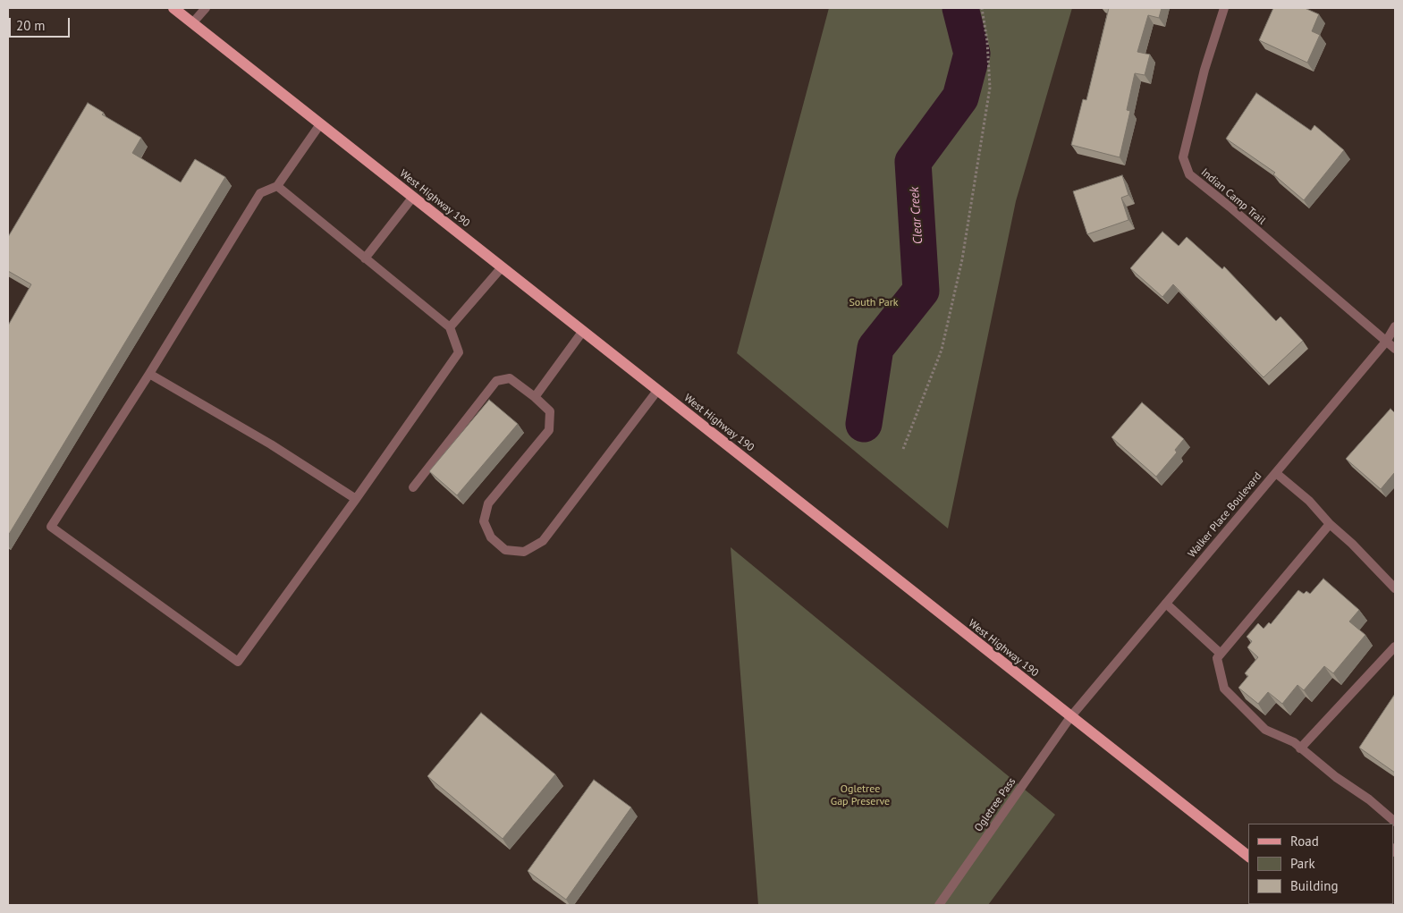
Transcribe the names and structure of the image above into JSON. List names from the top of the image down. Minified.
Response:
{"streets":{"main road":["West Highway 190"],"street":["Indian Camp Trail","Walker Place Boulevard","Ogletree Pass"]},"crossings":[["Indian Camp Trail","Walker Place Boulevard"],["West Highway 190","Walker Place Boulevard"],["West Highway 190","Ogletree Pass"],["Walker Place Boulevard","Ogletree Pass"]],"water":["Clear Creek"],"parks":["South Park","Ogletree Gap Preserve"],"legend":["Road","Park","Building"],"scale_bar":"20 m"}
